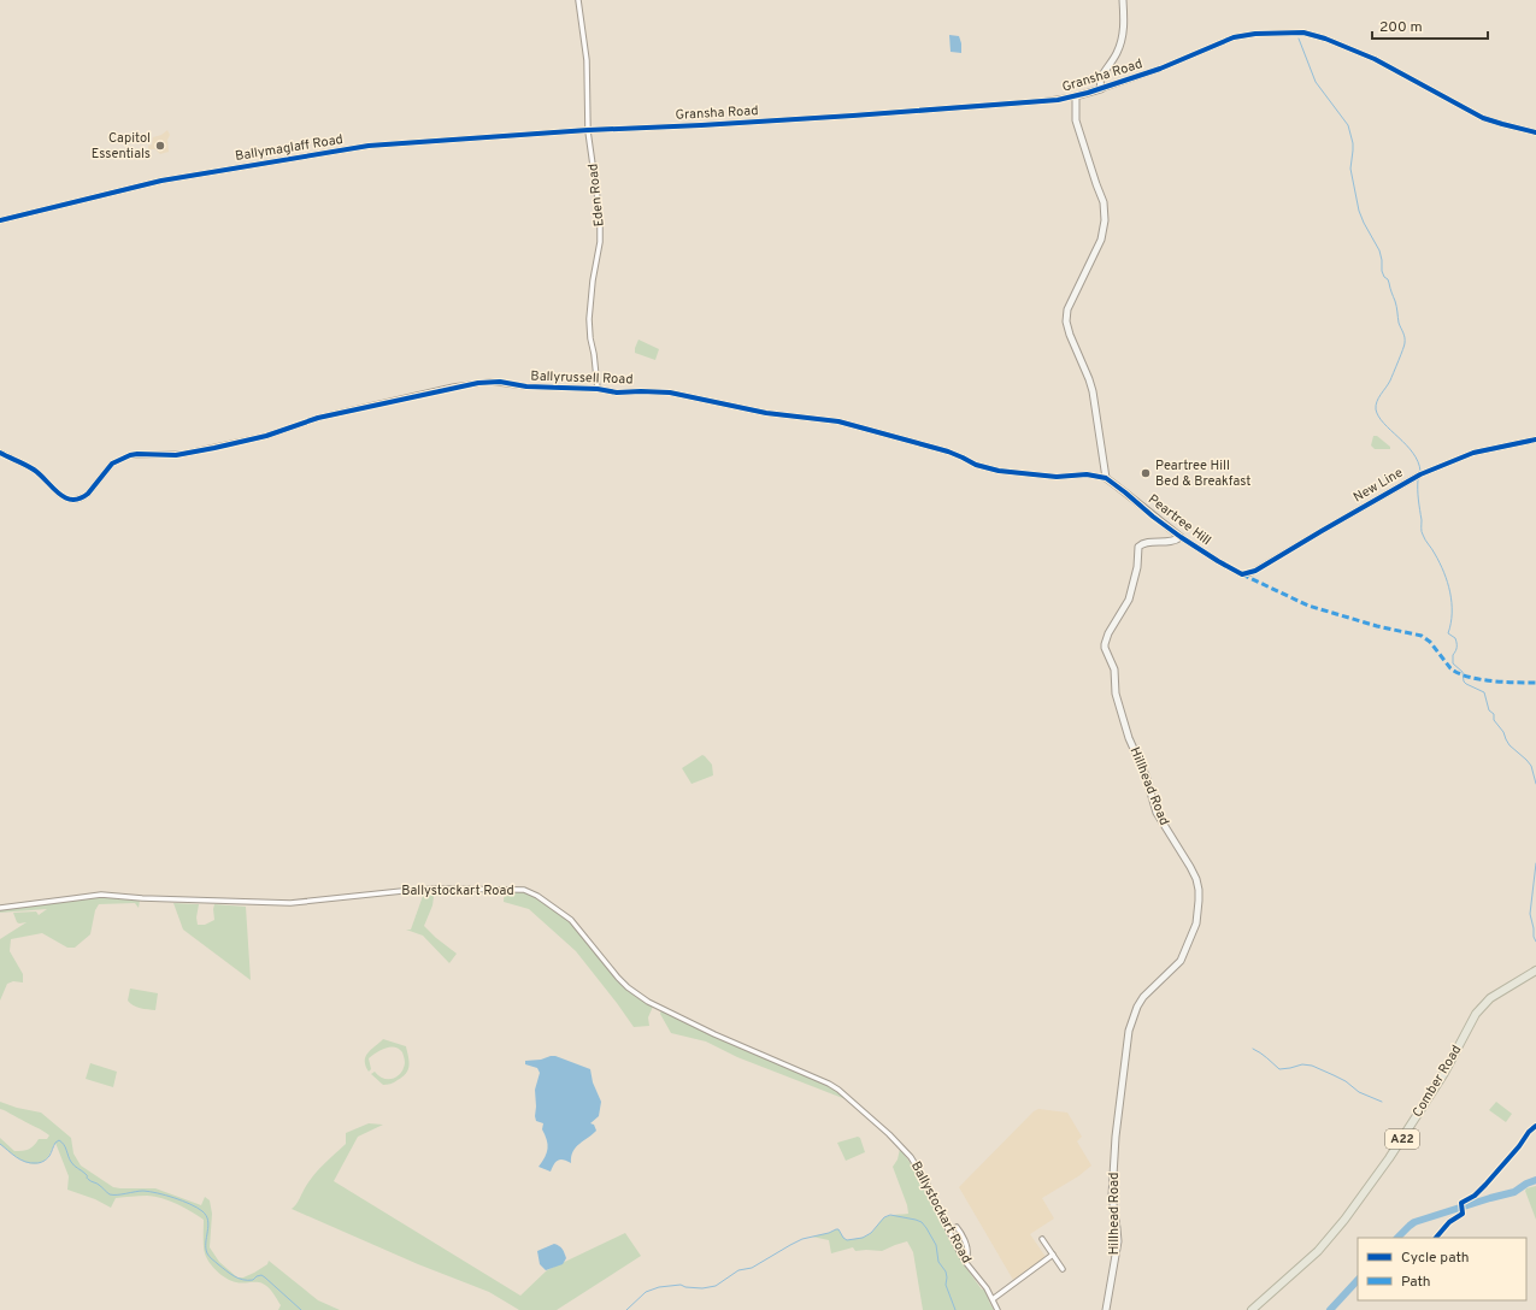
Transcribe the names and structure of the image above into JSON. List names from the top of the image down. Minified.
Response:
{"streets":{"highway":["Comber Road","A22"],"street":["Gransha Road","Ballymaglaff Road","Eden Road","Ballyrussell Road","New Line","Peartree Hill","Hillhead Road","Ballystockart Road"]},"crossings":[["Gransha Road","Ballymaglaff Road"],["Gransha Road","Eden Road"],["Ballymaglaff Road","Eden Road"],["Eden Road","Ballyrussell Road"],["Ballyrussell Road","Peartree Hill"],["New Line","Peartree Hill"],["Peartree Hill","Hillhead Road"]],"places":["Capitol Essentials","Peartree Hill Bed & Breakfast"],"legend":["Cycle path","Path"],"scale_bar":"200 m"}
